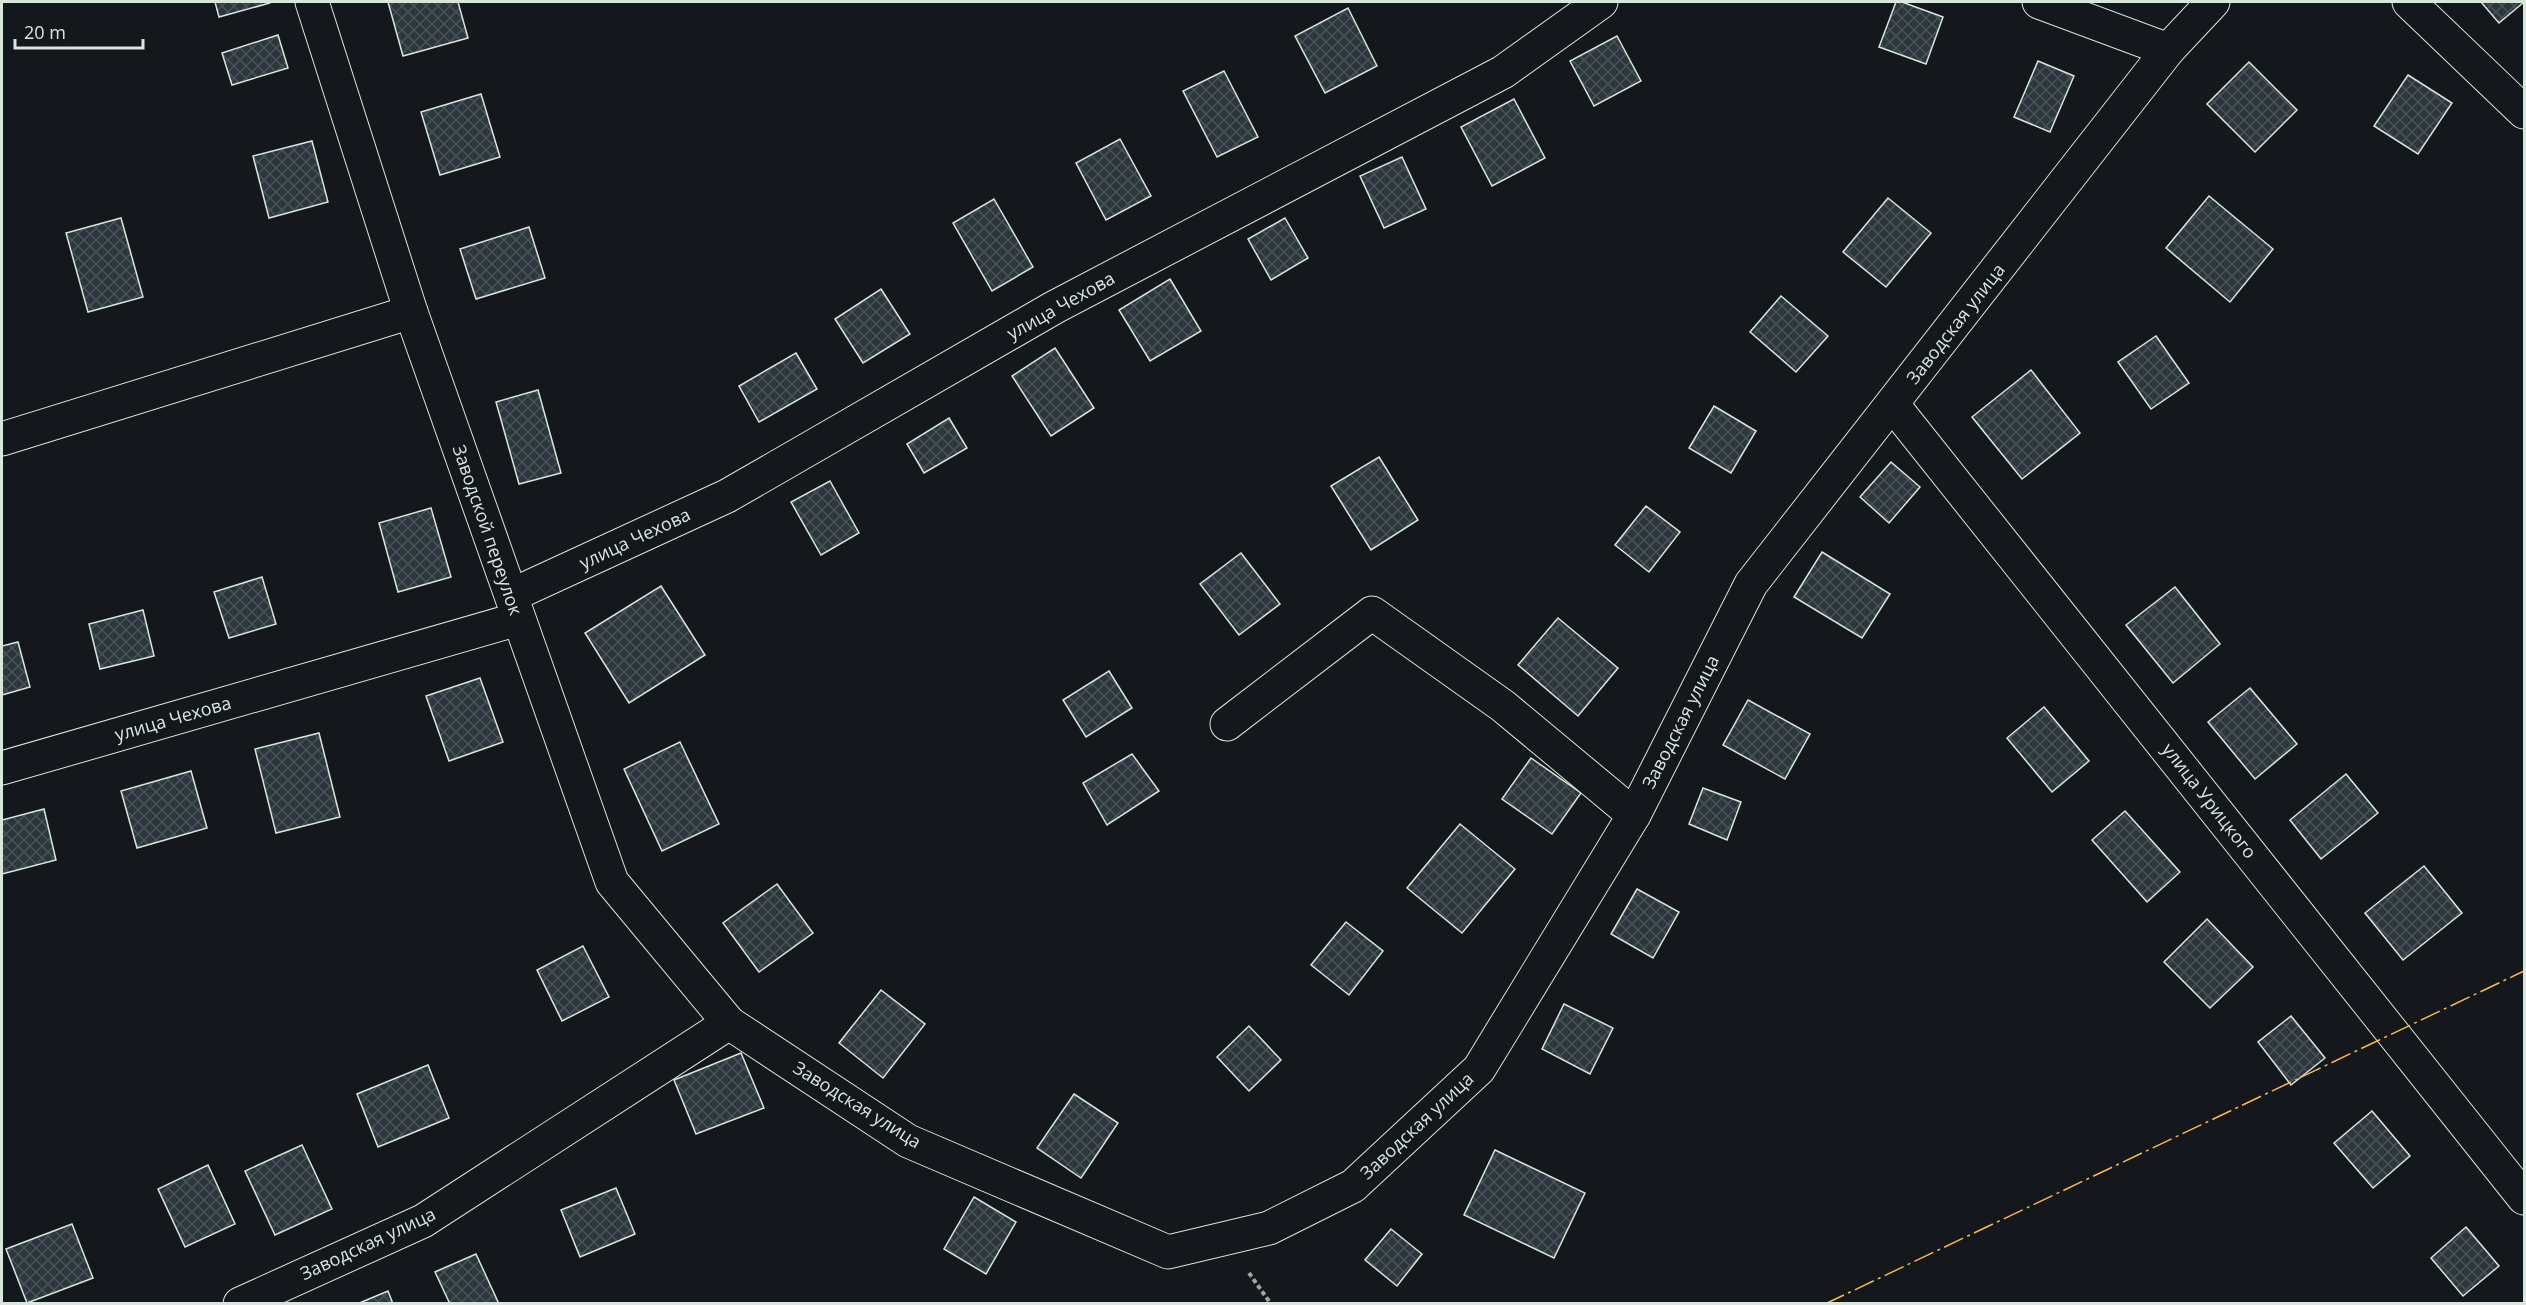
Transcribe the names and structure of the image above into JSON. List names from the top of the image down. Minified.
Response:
{"streets":{"street":["улица Чехова","Заводская улица","Заводской переулок","улица Урицкого"]},"crossings":[["улица Чехова","Заводской переулок"],["Заводская улица","Заводской переулок"],["Заводская улица","улица Урицкого"]],"scale_bar":"20 m"}
